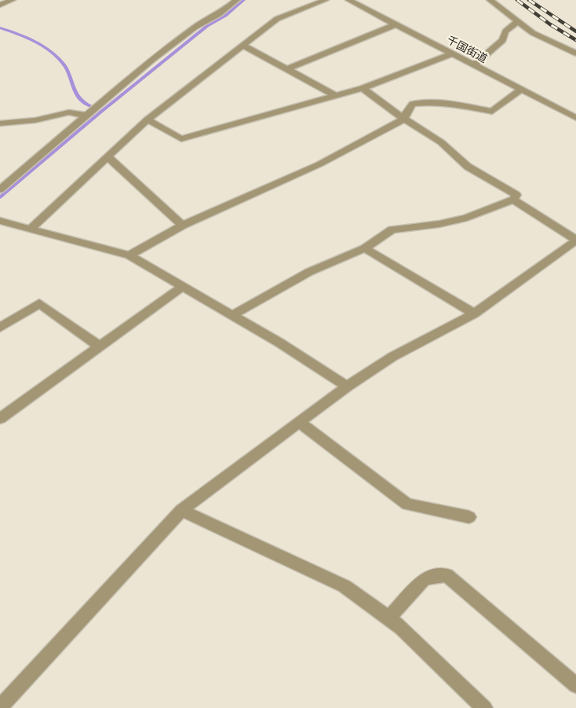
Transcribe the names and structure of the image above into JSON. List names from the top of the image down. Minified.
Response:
{"streets":{"street":["千国街道"]}}
